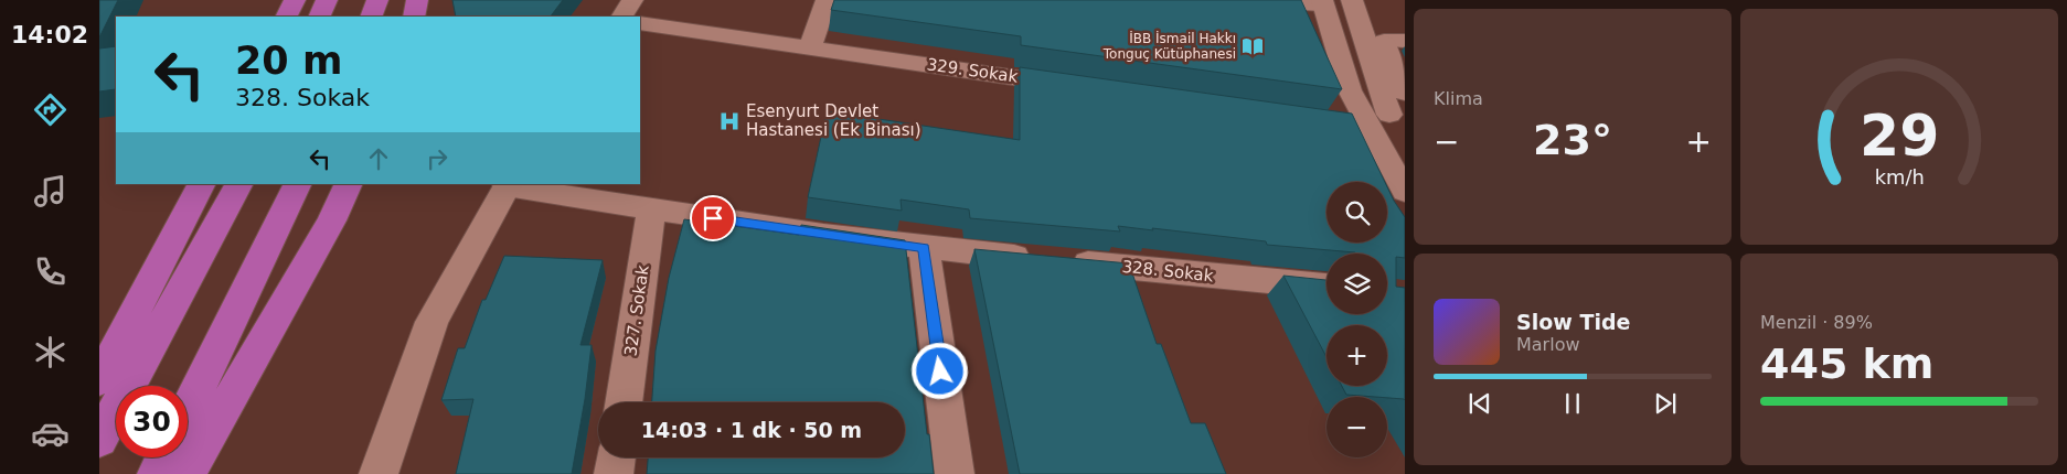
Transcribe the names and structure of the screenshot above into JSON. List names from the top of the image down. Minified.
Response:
{"streets":{"street":["329. Sokak","328. Sokak","327. Sokak"]},"crossings":[["328. Sokak","327. Sokak"]],"places":{"library":["İBB İsmail Hakkı Tonguç Kütüphanesi"],"hospital":["Esenyurt Devlet Hastanesi (Ek Binası)"]},"page":{"tabs":"14:02","tile":["Klima",["Menzil · 89%","445 km"]],"turn":["20 m","328. Sokak"],"heat":["−","23°","+"],"map_buttons":["+","−"],"song":["Slow Tide","Marlow"],"limit":"30","trip":"14:03 · 1 dk · 50 m","gauge":["29","km/h"]}}
